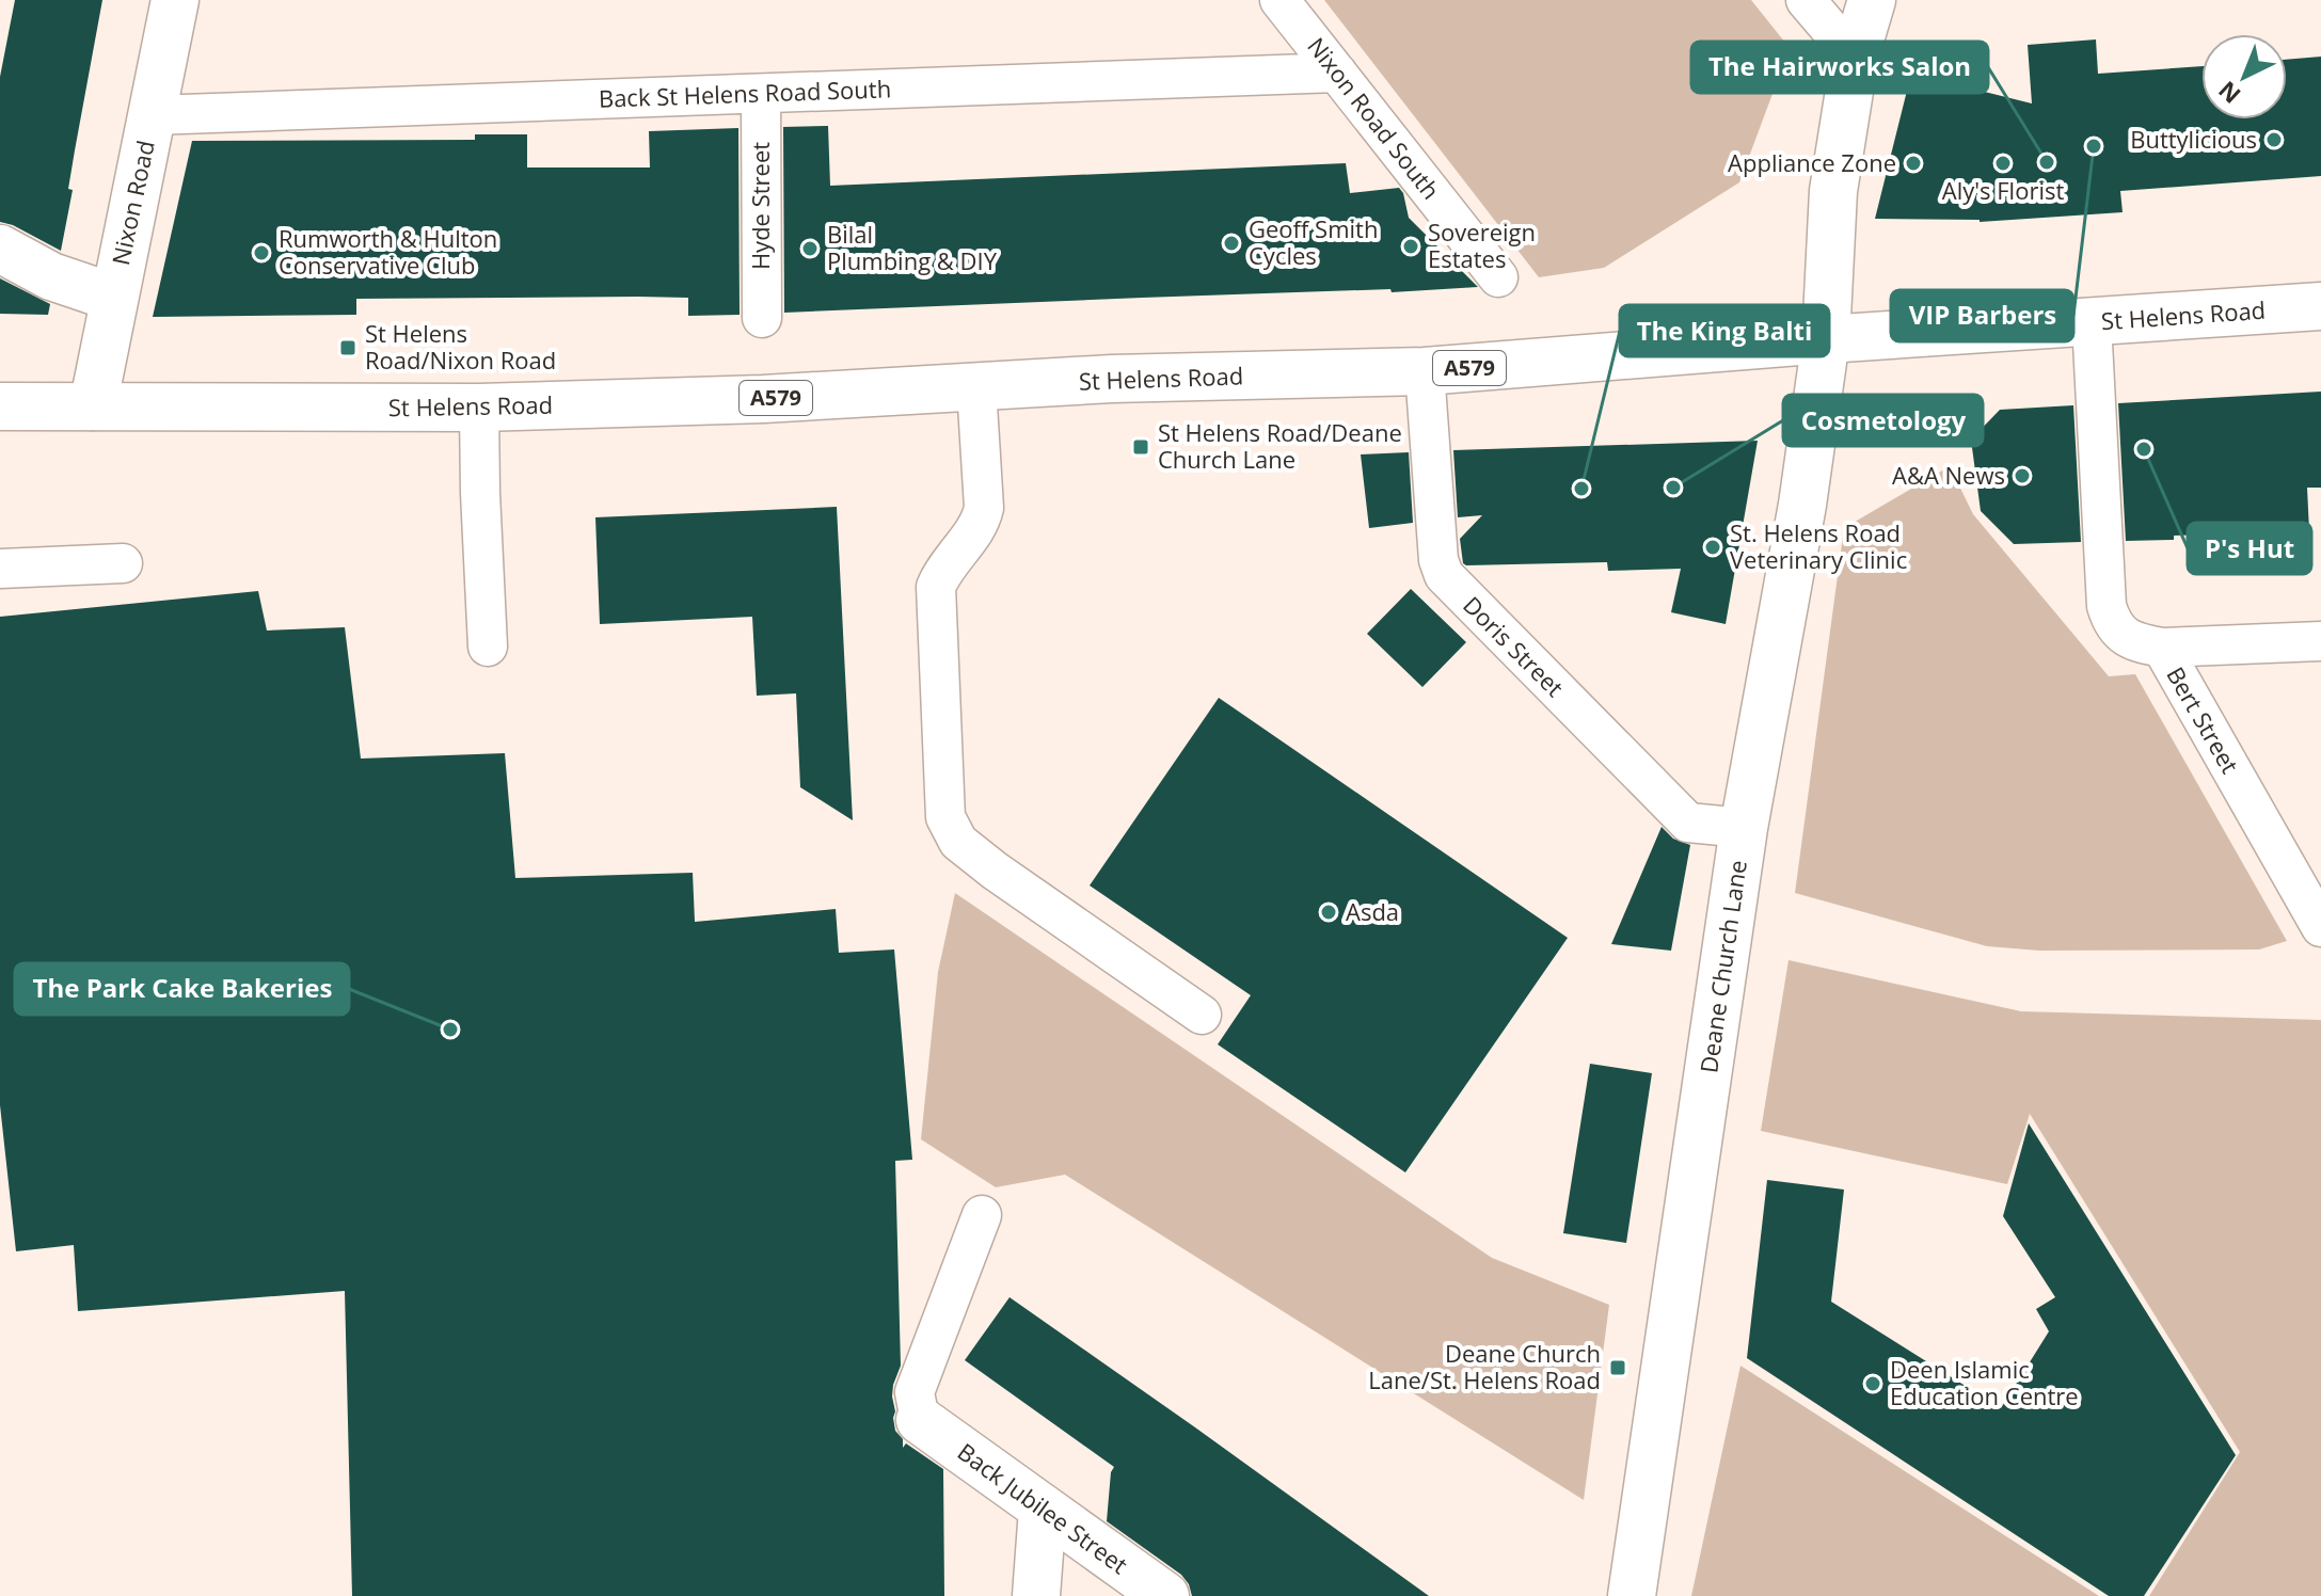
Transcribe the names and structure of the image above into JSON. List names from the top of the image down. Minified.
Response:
{"streets":{"street":["Nixon Road","St Helens Road","A579","Deane Church Lane","Back Jubilee Street"],"lane":["Back St Helens Road South","Nixon Road South","Hyde Street","Doris Street","Bert Street"]},"crossings":[["Back St Helens Road South","Nixon Road South"],["Back St Helens Road South","Nixon Road"],["Back St Helens Road South","Hyde Street"],["Nixon Road","St Helens Road"],["St Helens Road","Doris Street"],["St Helens Road","Bert Street"],["St Helens Road","Deane Church Lane"],["Doris Street","Deane Church Lane"]],"places":{"other":["Buttylicious","VIP Barbers","The Hairworks Salon","Appliance Zone","Aly's Florist","Geoff Smith Cycles","Sovereign Estates","Bilal Plumbing & DIY","Rumworth & Hulton Conservative Club","P's Hut","A&A News","Cosmetology","The King Balti","St. Helens Road Veterinary Clinic","Asda","The Park Cake Bakeries","Deen Islamic Education Centre"],"transit":["St Helens Road/Nixon Road","St Helens Road/Deane Church Lane","Deane Church Lane/St. Helens Road"]},"north":"bottom left"}
